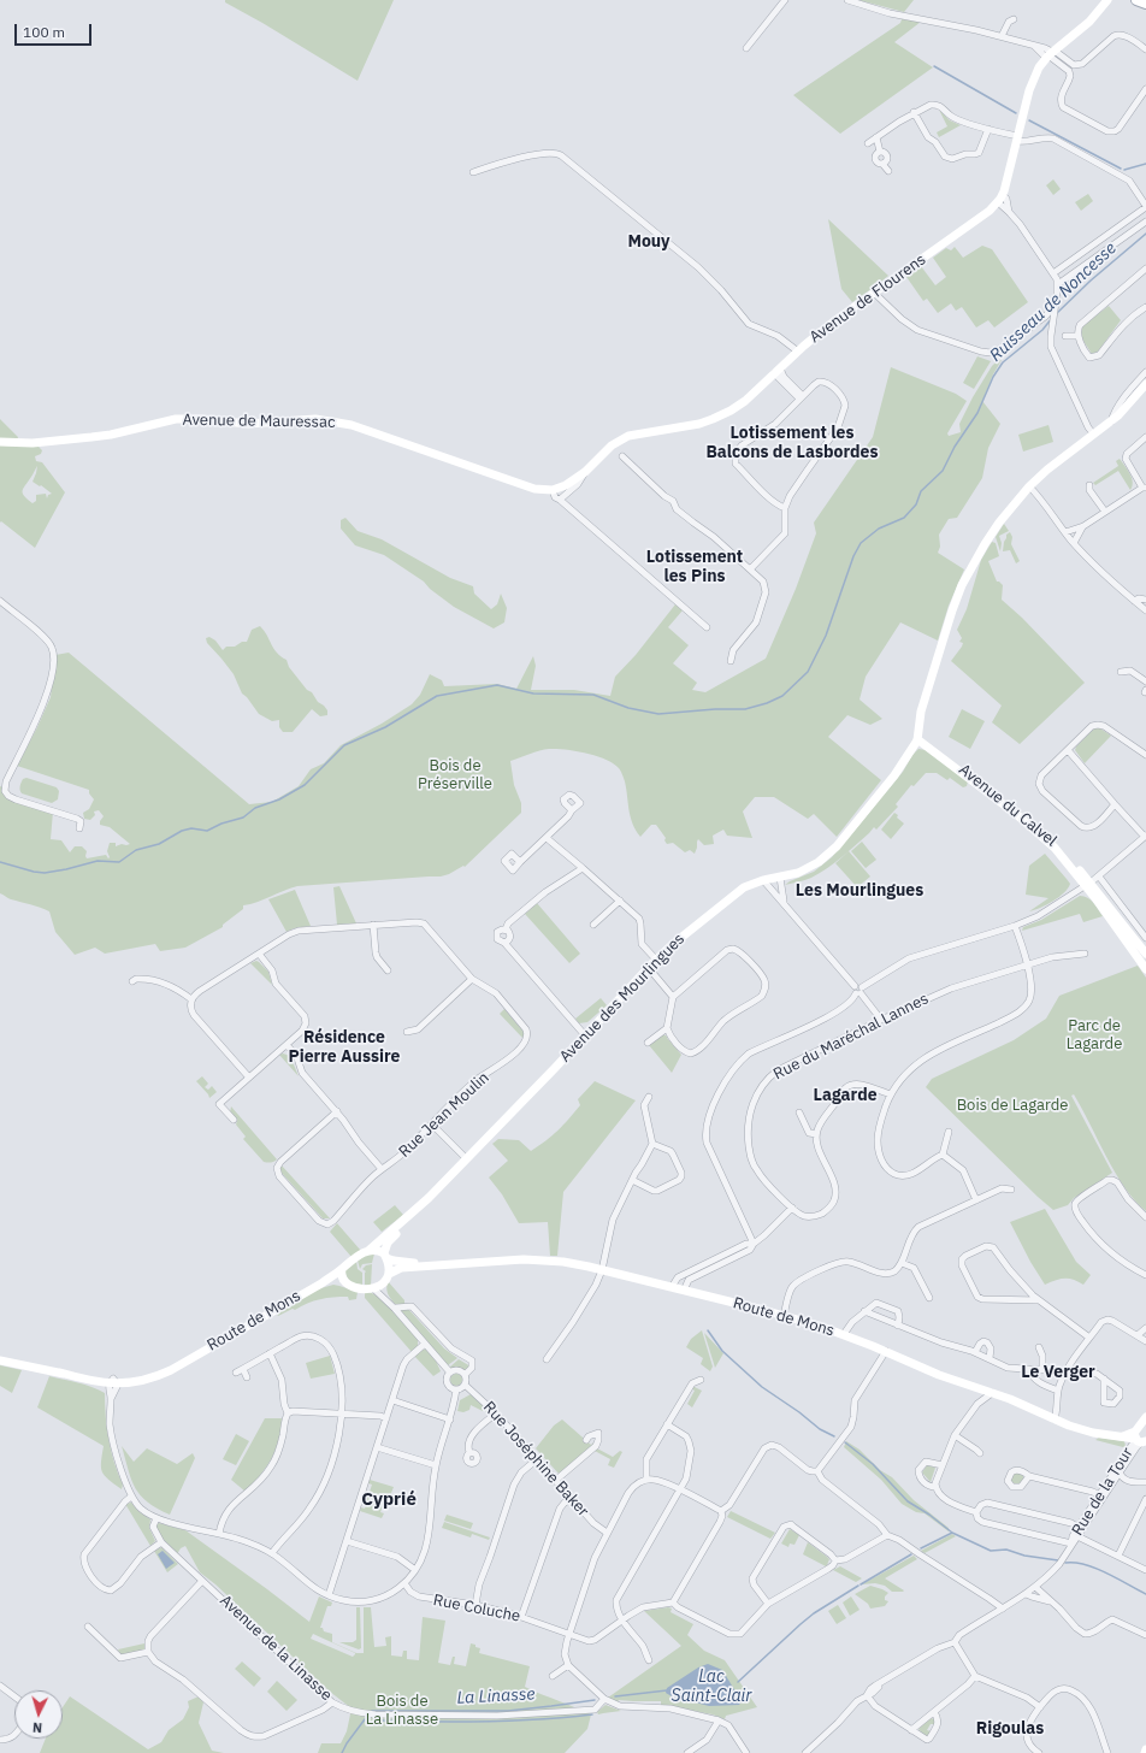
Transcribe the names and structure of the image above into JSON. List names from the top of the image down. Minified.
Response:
{"streets":{"street":["Avenue de Flourens","Avenue de Mauressac","Avenue du Calvel","Avenue des Mourlingues","Rue du Maréchal Lannes","Rue Jean Moulin","Route de Mons","Rue Joséphine Baker","Rue de la Tour","Rue Coluche","Avenue de la Linasse"]},"crossings":[["Avenue de Flourens","Avenue de Mauressac"],["Avenue du Calvel","Avenue des Mourlingues"],["Avenue des Mourlingues","Route de Mons"],["Route de Mons","Rue de la Tour"]],"districts":["Mouy","Lotissement les Balcons de Lasbordes","Lotissement les Pins","Les Mourlingues","Résidence Pierre Aussire","Lagarde","Le Verger","Cyprié","Rigoulas"],"water":["Ruisseau de Noncesse","Lac Saint-Clair","La Linasse"],"parks":["Bois de Préserville","Parc de Lagarde","Bois de Lagarde","Bois de La Linasse"],"scale_bar":"100 m","north":"bottom"}
